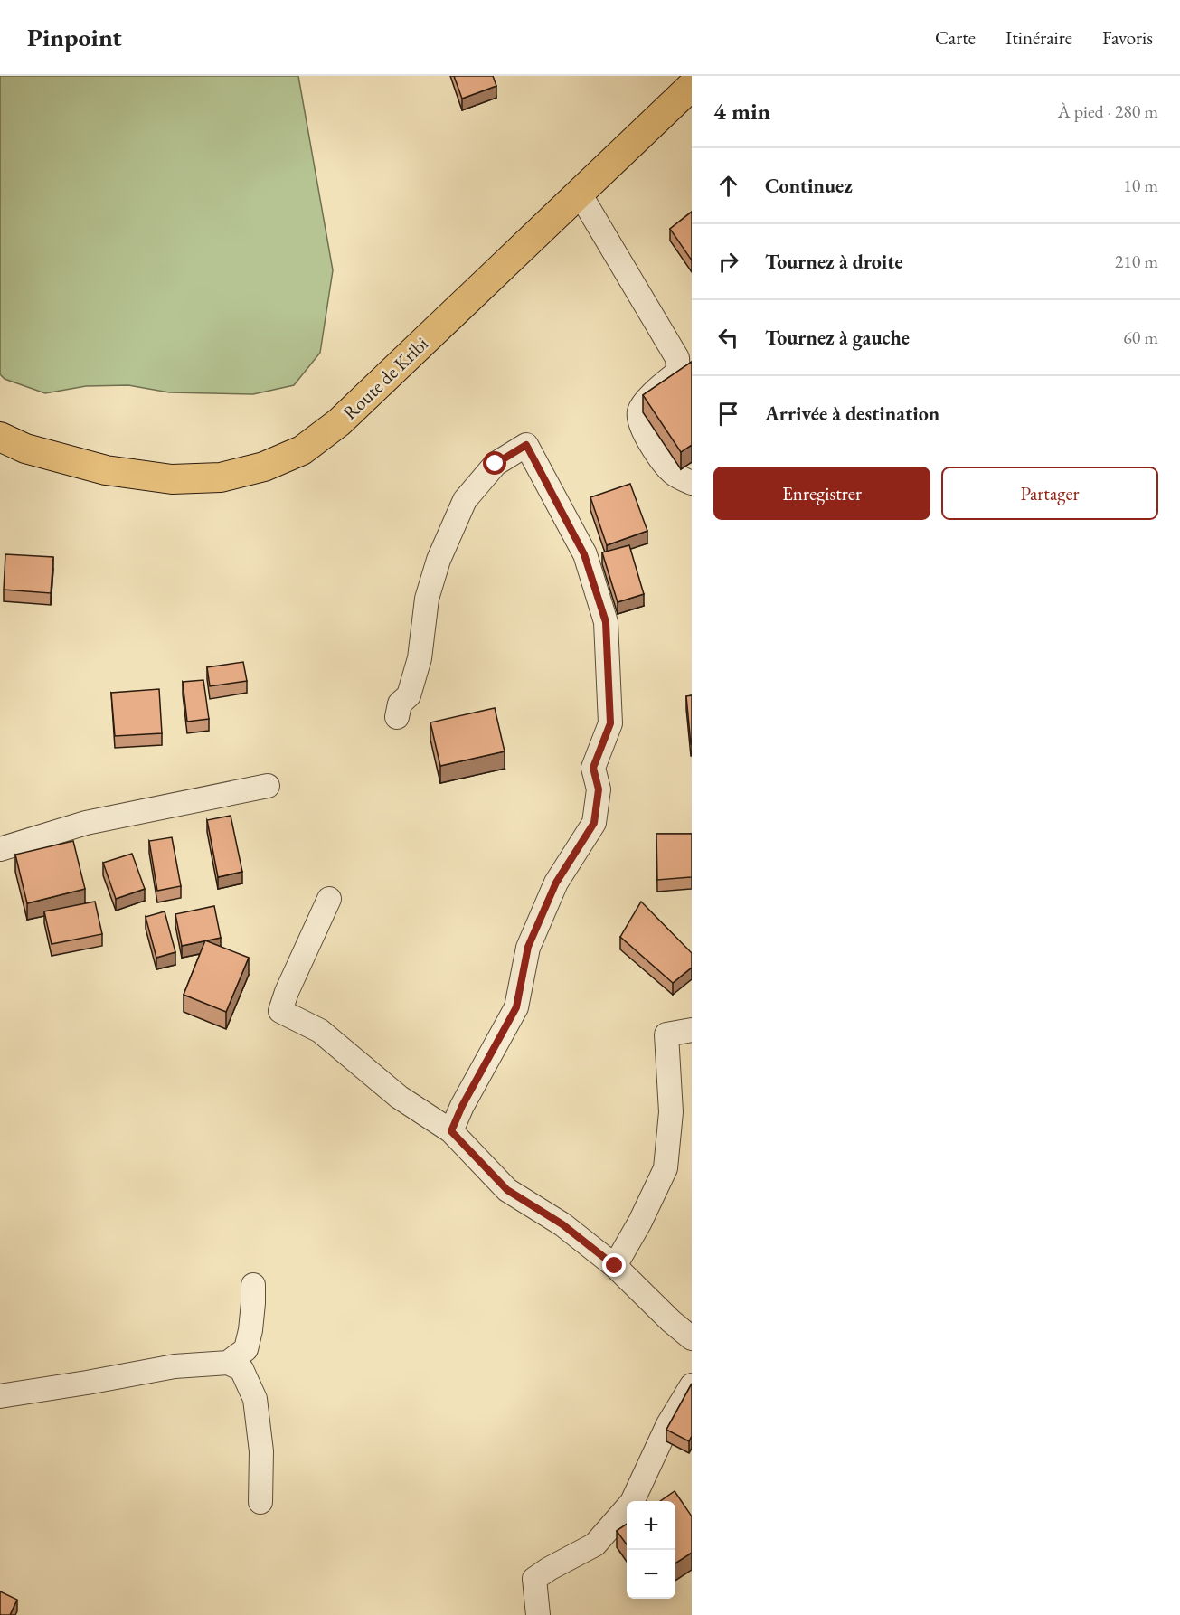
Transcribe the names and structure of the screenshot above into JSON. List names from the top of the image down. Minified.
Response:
{"streets":{"main road":["Route de Kribi"]},"page":{"header":"Pinpoint","nav":["Carte","Itinéraire","Favoris"],"heading":["4 min","À pied · 280 m"],"list":[["Continuez","10 m"],["Tournez à droite","210 m"],["Tournez à gauche","60 m"],"Arrivée à destination"],"buttons":["Enregistrer","Partager"],"map_buttons":["+","−"]}}
